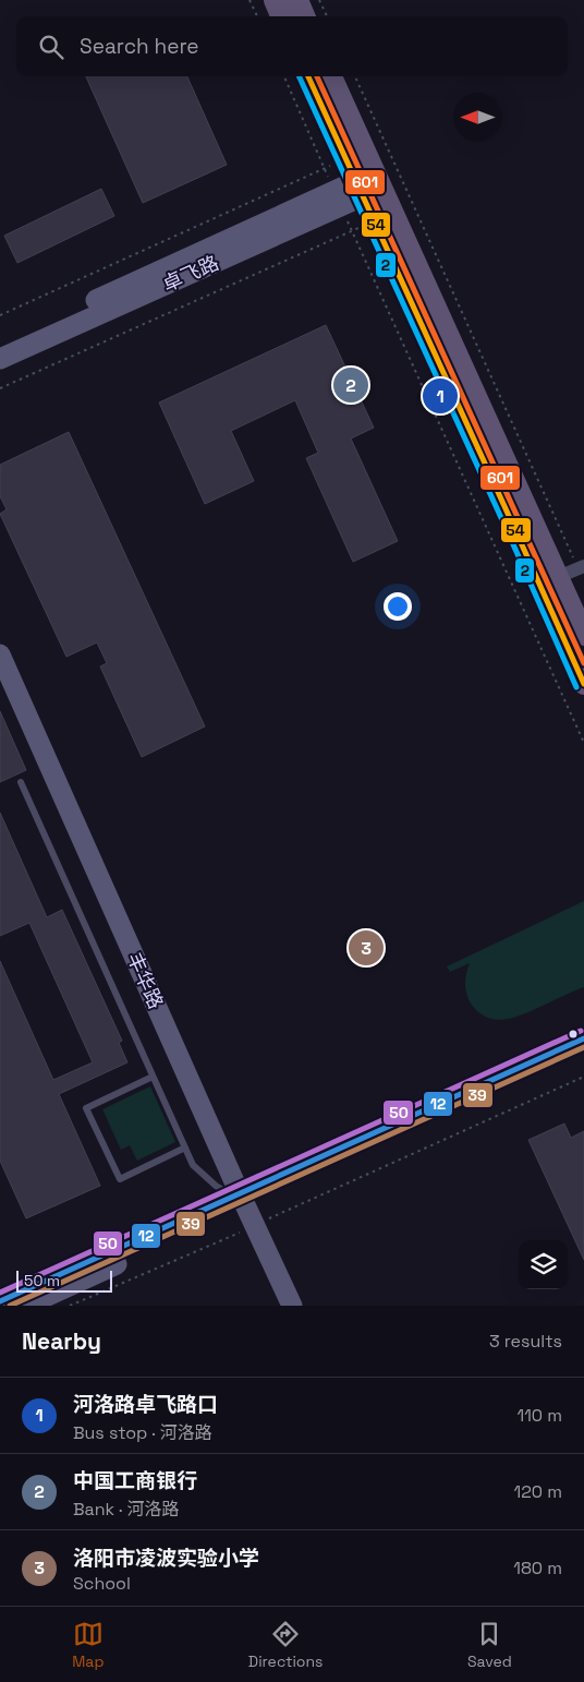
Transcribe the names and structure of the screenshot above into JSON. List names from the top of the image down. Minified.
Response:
{"streets":{"street":["卓飞路","丰华路"]},"lines":["transit line 54","transit line 2","transit line 601","transit line 50","transit line 12","transit line 39"],"scale_bar":"50 m","north":"left","page":{"search":"Search here","pins":["2","1","3"],"scale":"50 m","heading":["Nearby","3 results"],"list":[{"mark":"1","name":"河洛路卓飞路口","note":"Bus stop · 河洛路","value":"110 m"},{"mark":"2","name":"中国工商银行","note":"Bank · 河洛路","value":"120 m"},{"mark":"3","name":"洛阳市凌波实验小学","note":"School","value":"180 m"}],"nav":["Map","Directions","Saved"]}}
